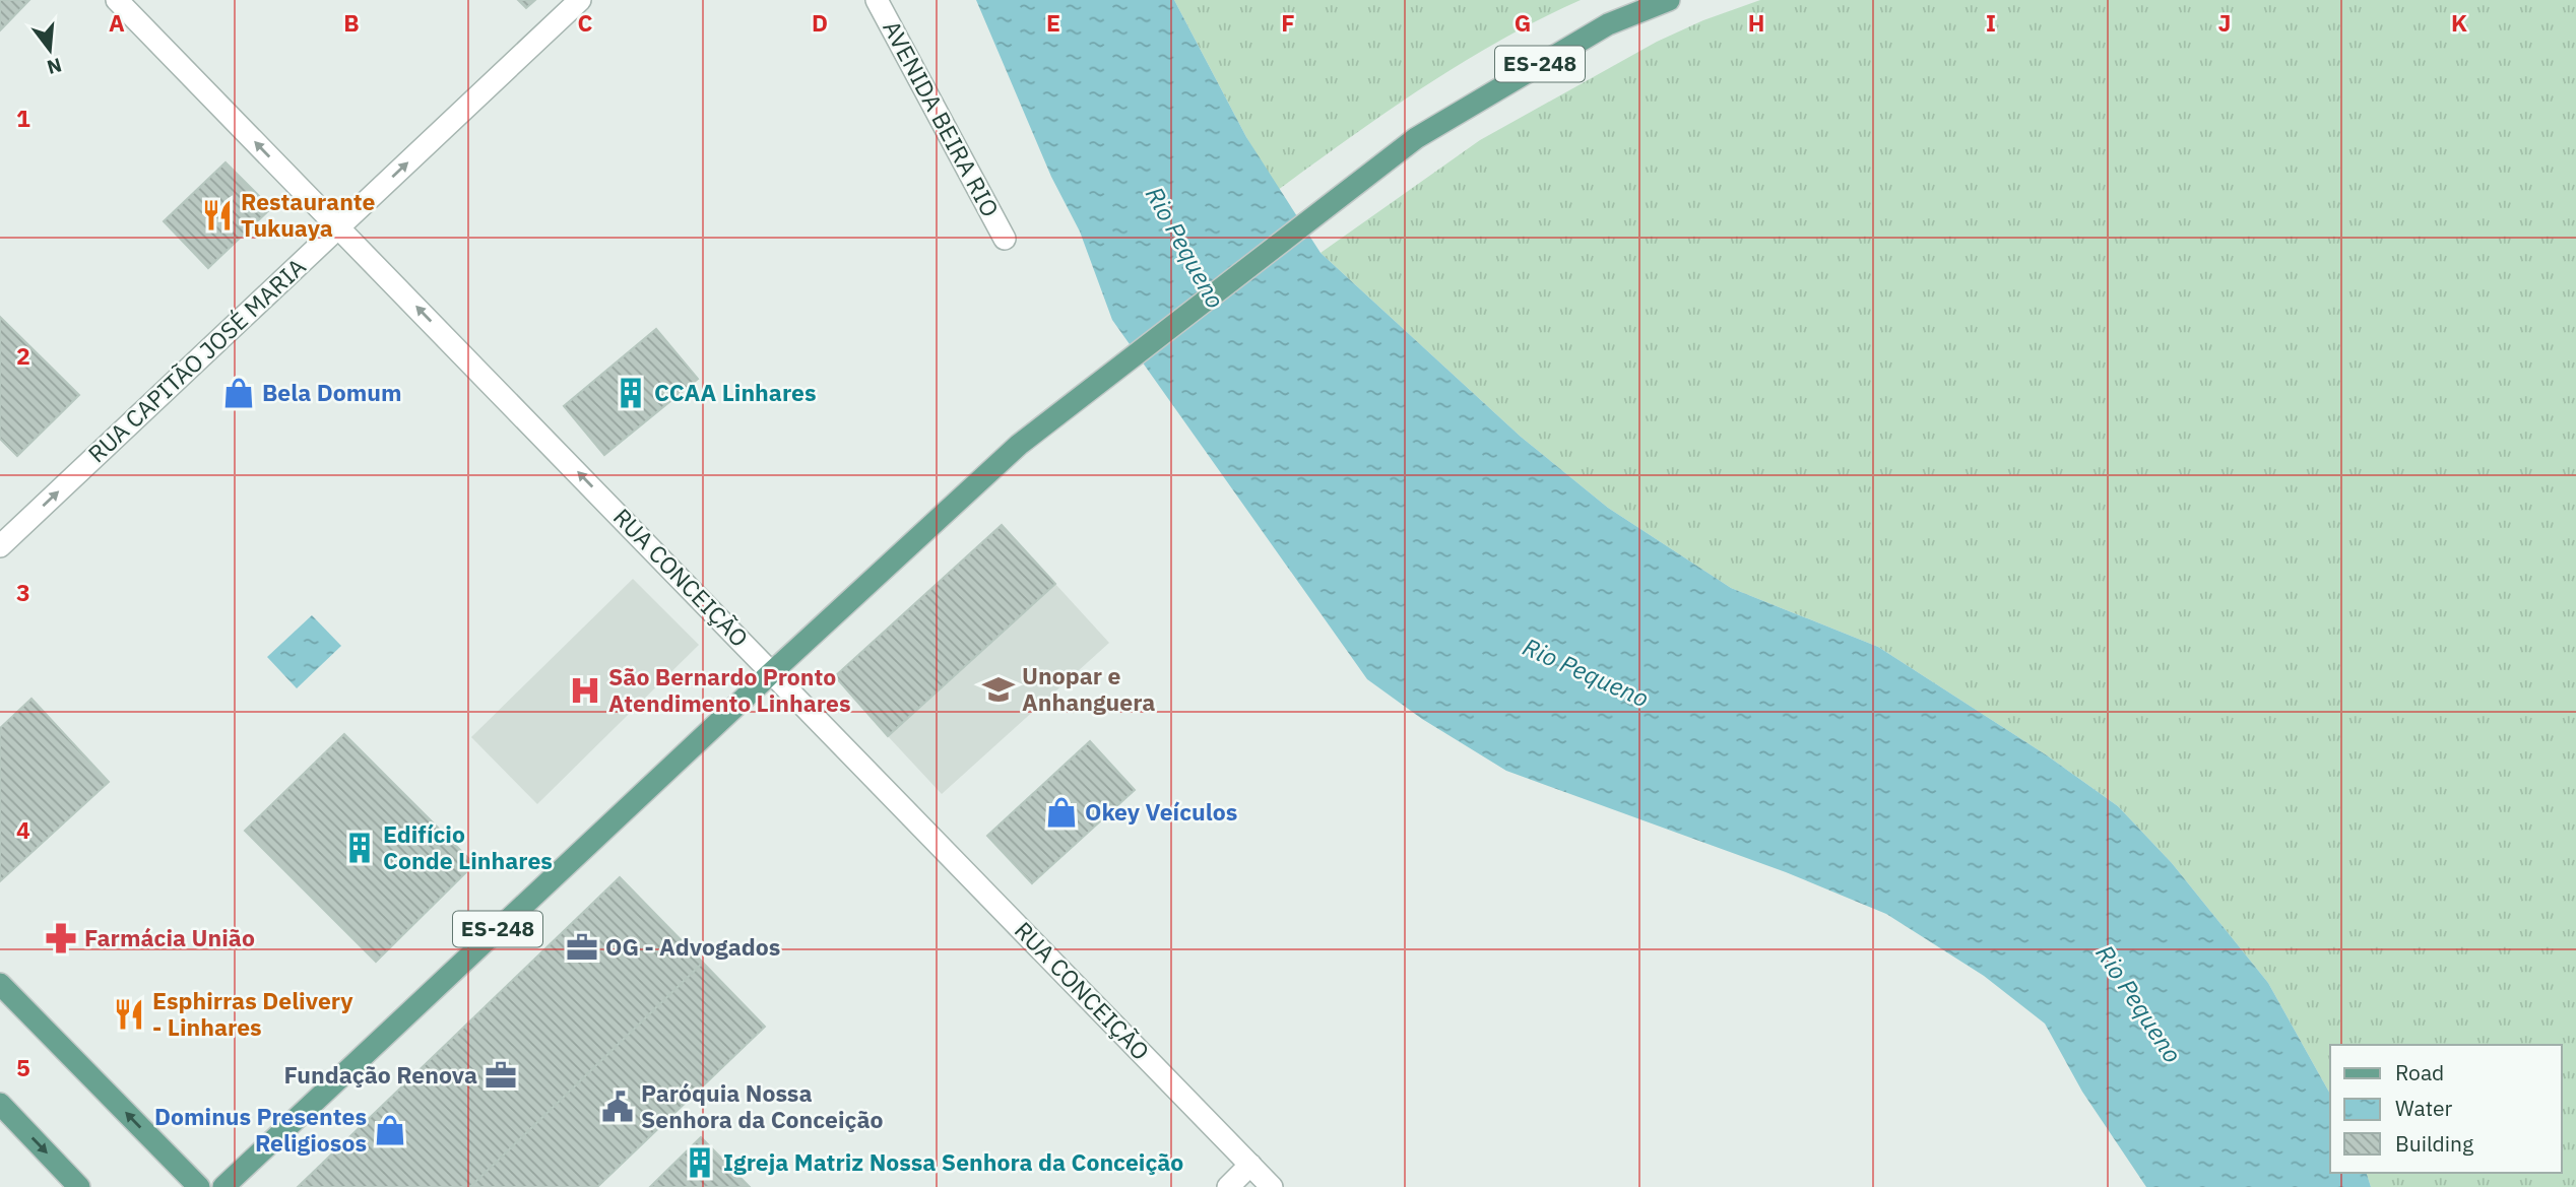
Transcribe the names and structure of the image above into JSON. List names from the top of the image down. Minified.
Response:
{"streets":{"main road":["ES-248"],"street":["AVENIDA BEIRA RIO","RUA CAPITÃO JOSÉ MARIA","RUA CONCEIÇÃO"]},"crossings":[["ES-248","RUA CONCEIÇÃO"],["RUA CAPITÃO JOSÉ MARIA","RUA CONCEIÇÃO"]],"one_way":["RUA CAPITÃO JOSÉ MARIA","RUA CONCEIÇÃO"],"water":["Rio Pequeno"],"places":{"restaurant":["Restaurante Tukuaya","Esphirras Delivery - Linhares"],"shop":["Bela Domum","Okey Veículos","Dominus Presentes Religiosos"],"building":["CCAA Linhares","Edifício Conde Linhares","Igreja Matriz Nossa Senhora da Conceição"],"school or university":["Unopar e Anhanguera"],"hospital":["São Bernardo Pronto Atendimento Linhares"],"pharmacy":["Farmácia União"],"office":["OG - Advogados","Fundação Renova"],"public building":["Paróquia Nossa Senhora da Conceição"]},"legend":["Road","Water","Building"],"north":"bottom","grid":{"columns":["A","B","C","D","E","F","G","H","I","J","K"],"rows":["1","2","3","4","5"]}}
